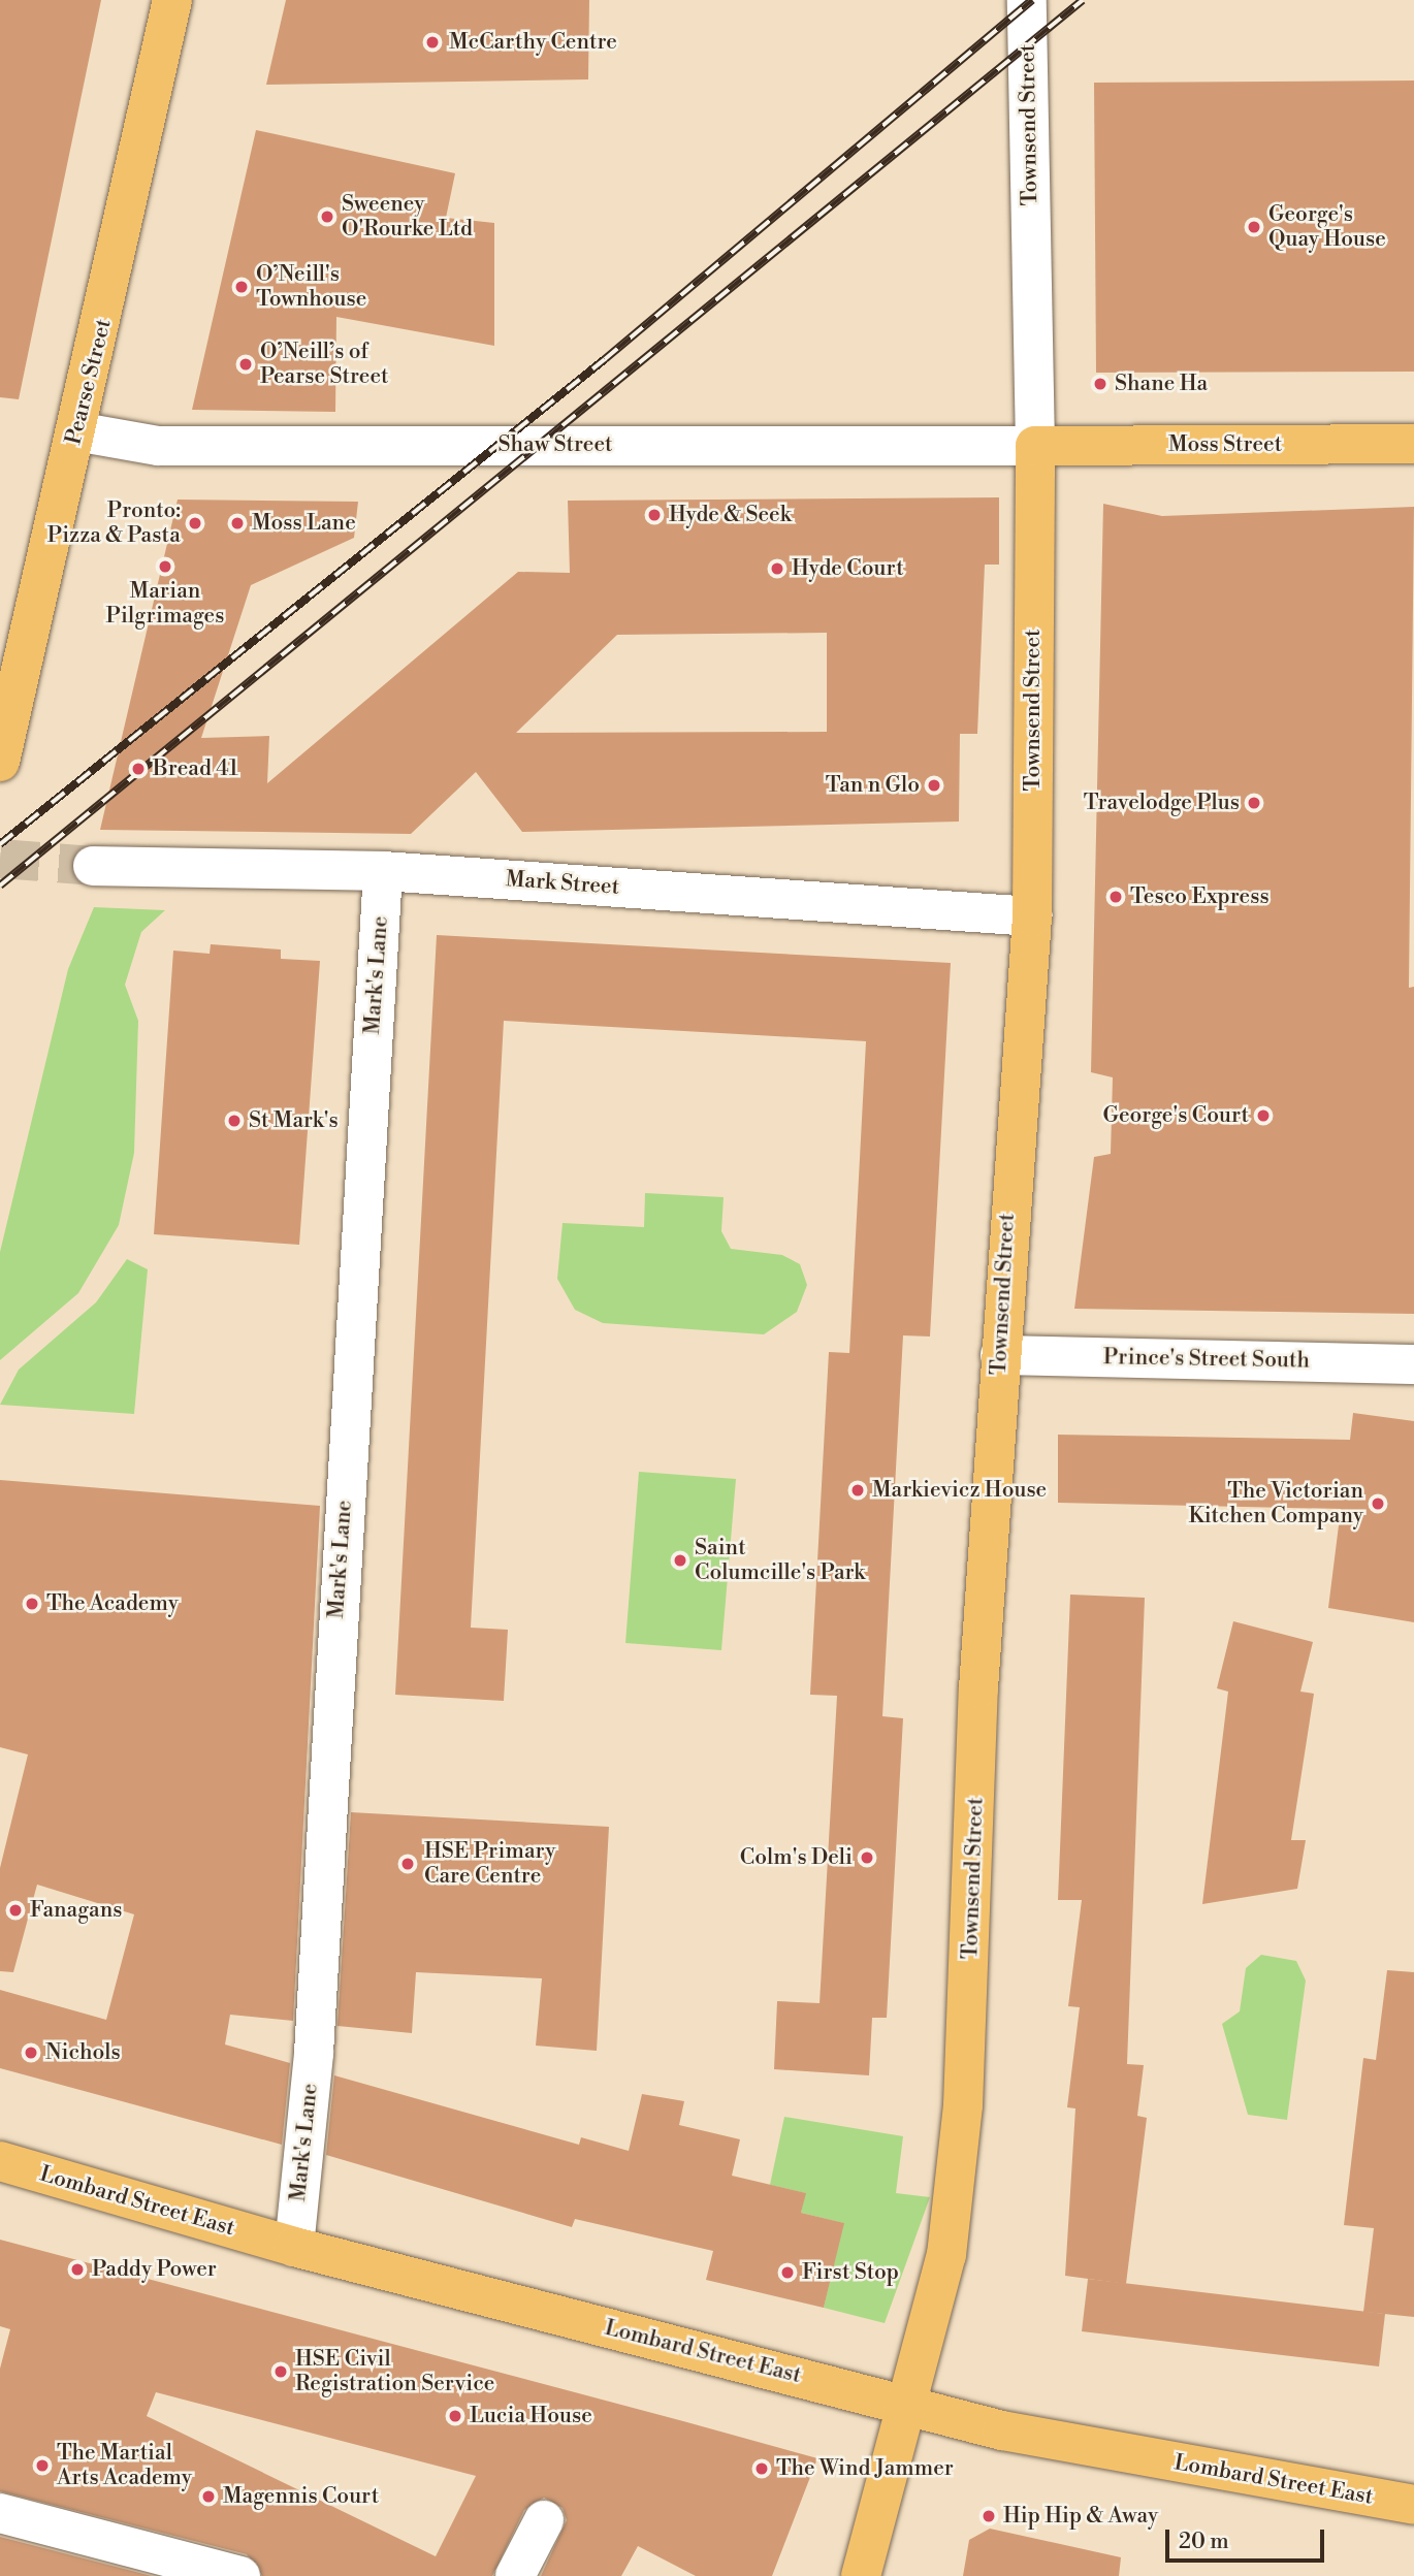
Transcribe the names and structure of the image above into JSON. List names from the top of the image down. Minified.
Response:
{"streets":{"main road":["Townsend Street","Pearse Street","Moss Street","Lombard Street East"],"street":["Shaw Street","Mark Street","Mark's Lane","Prince's Street South"]},"crossings":[["Townsend Street","Shaw Street"],["Townsend Street","Moss Street"],["Townsend Street","Mark Street"],["Townsend Street","Prince's Street South"],["Townsend Street","Lombard Street East"],["Pearse Street","Shaw Street"],["Shaw Street","Moss Street"],["Mark Street","Mark's Lane"],["Mark's Lane","Lombard Street East"]],"places":["McCarthy Centre","Sweeney O'Rourke Ltd","George's Quay House","O’Neill's Townhouse","O’Neill’s of Pearse Street","Shane Ha","Hyde & Seek","Pronto: Pizza & Pasta","Moss Lane","Marian Pilgrimages","Hyde Court","Bread 41","Tan n Glo","Travelodge Plus","Tesco Express","George's Court","St Mark's","Markievicz House","The Victorian Kitchen Company","Saint Columcille's Park","The Academy","Colm's Deli","HSE Primary Care Centre","Fanagans","Nichols","Paddy Power","First Stop","HSE Civil Registration Service","Lucia House","The Martial Arts Academy","The Wind Jammer","Magennis Court","Hip Hip & Away"],"scale_bar":"20 m"}
